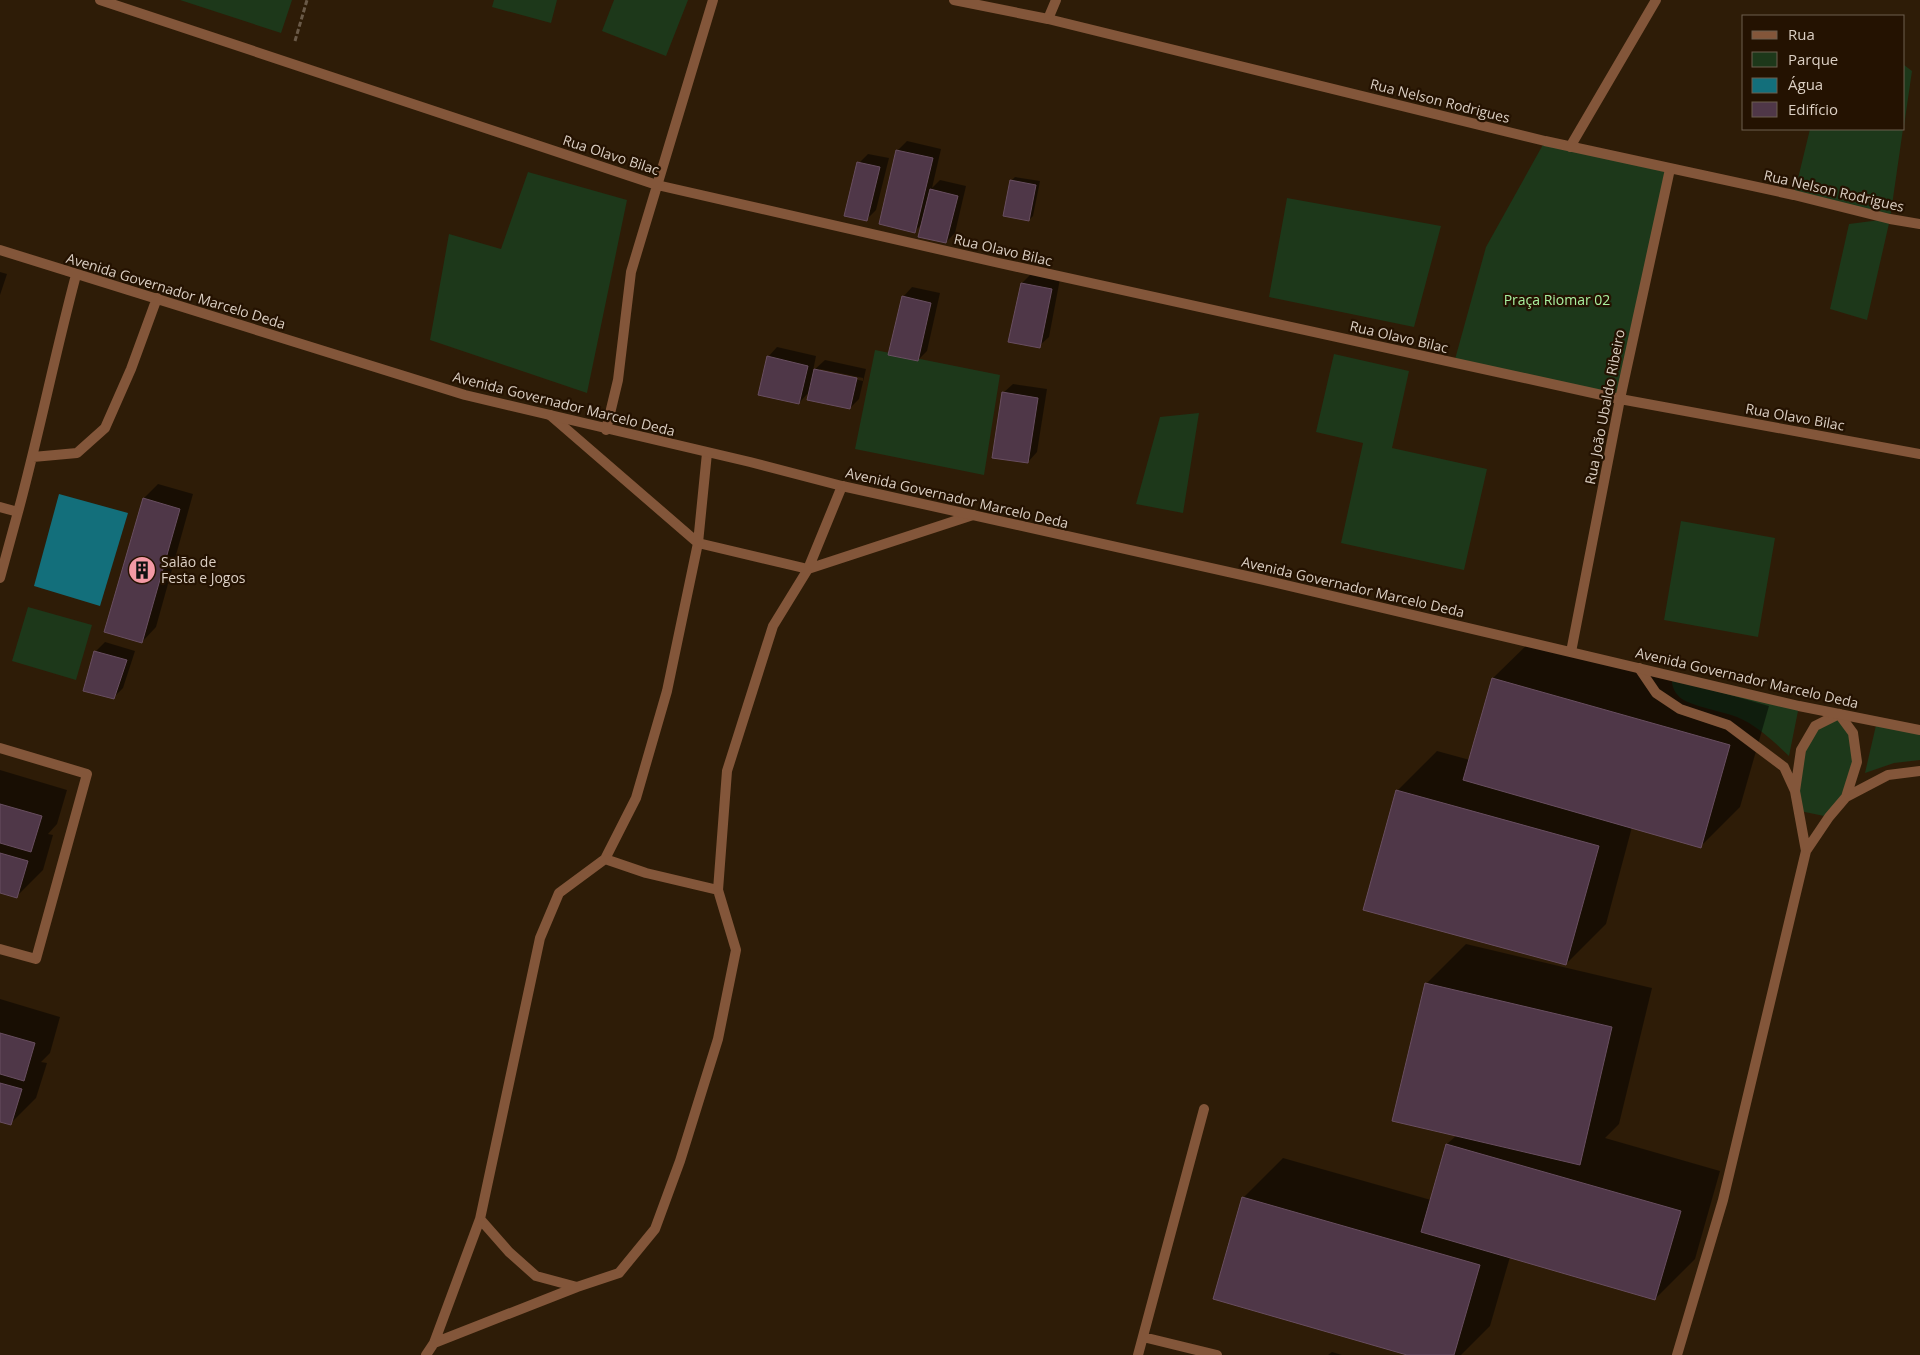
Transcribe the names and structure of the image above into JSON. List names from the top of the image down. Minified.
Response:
{"streets":{"street":["Rua Nelson Rodrigues","Rua Olavo Bilac","Avenida Governador Marcelo Deda","Rua João Ubaldo Ribeiro"]},"crossings":[["Rua Nelson Rodrigues","Rua João Ubaldo Ribeiro"],["Rua Olavo Bilac","Rua João Ubaldo Ribeiro"],["Avenida Governador Marcelo Deda","Rua João Ubaldo Ribeiro"]],"parks":["Praça Riomar 02"],"places":{"building":["Salão de Festa e Jogos"]},"legend":["Rua","Parque","Água","Edifício"]}
